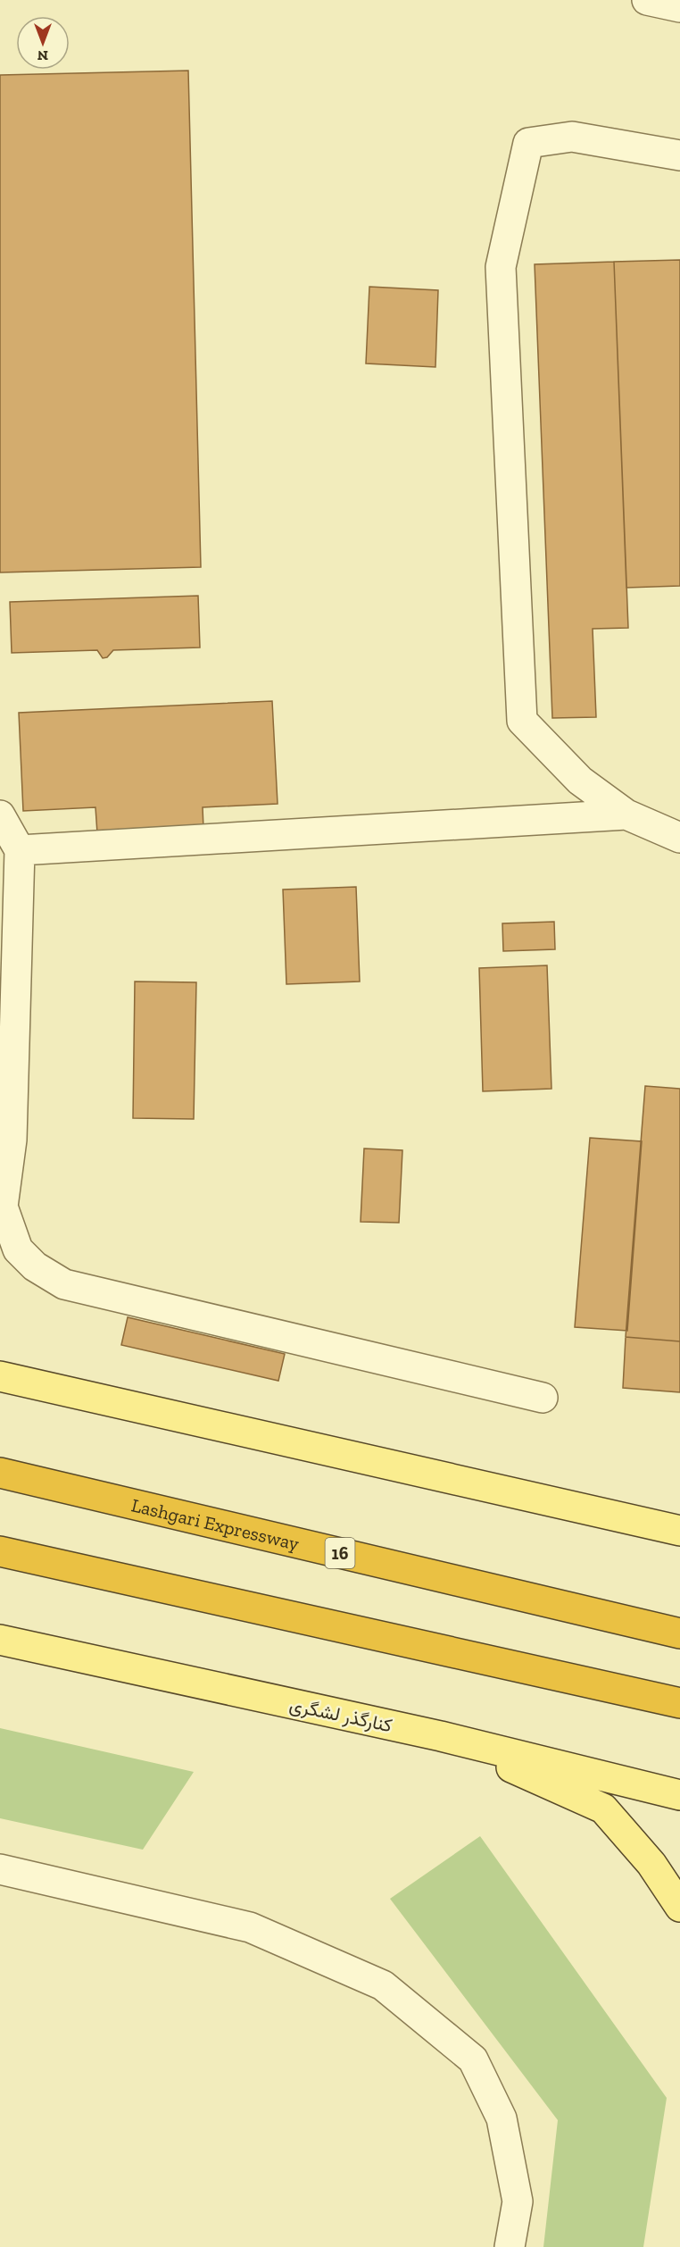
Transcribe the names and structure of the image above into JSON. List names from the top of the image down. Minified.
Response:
{"streets":{"highway":["Lashgari Expressway","16"],"main road":["کنارگذر لشگری"]},"north":"bottom"}
